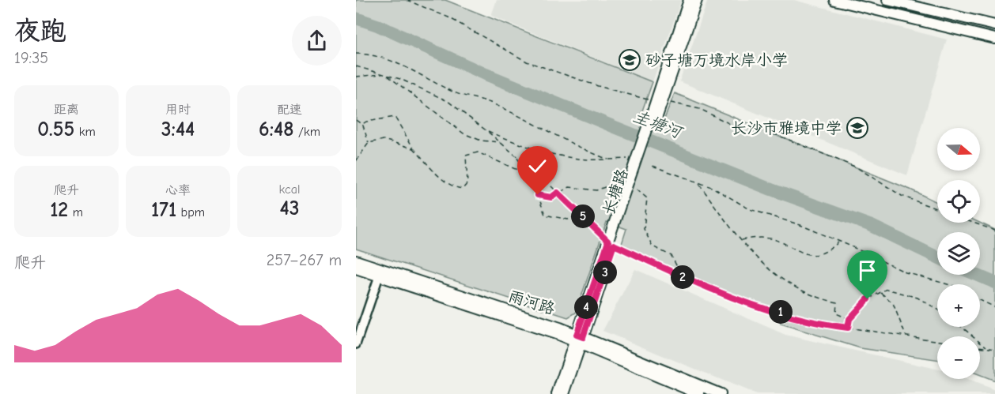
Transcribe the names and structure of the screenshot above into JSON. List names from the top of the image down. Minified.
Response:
{"streets":{"main road":["长塘路","雨河路"]},"crossings":[["长塘路","雨河路"]],"water":["圭塘河"],"places":{"school or university":["砂子塘万境水岸小学","长沙市雅境中学"]},"north":"right","page":{"heading":["夜跑","19:35"],"stats":[["距离","0.55 km"],["用时","3:44"],["配速","6:48 /km"],["爬升","12 m"],["心率","171 bpm"],["kcal","43"]],"map_buttons":["+","−"],"pins":["5","3","2","4","1"],"chart":["爬升","257–267 m"]}}
